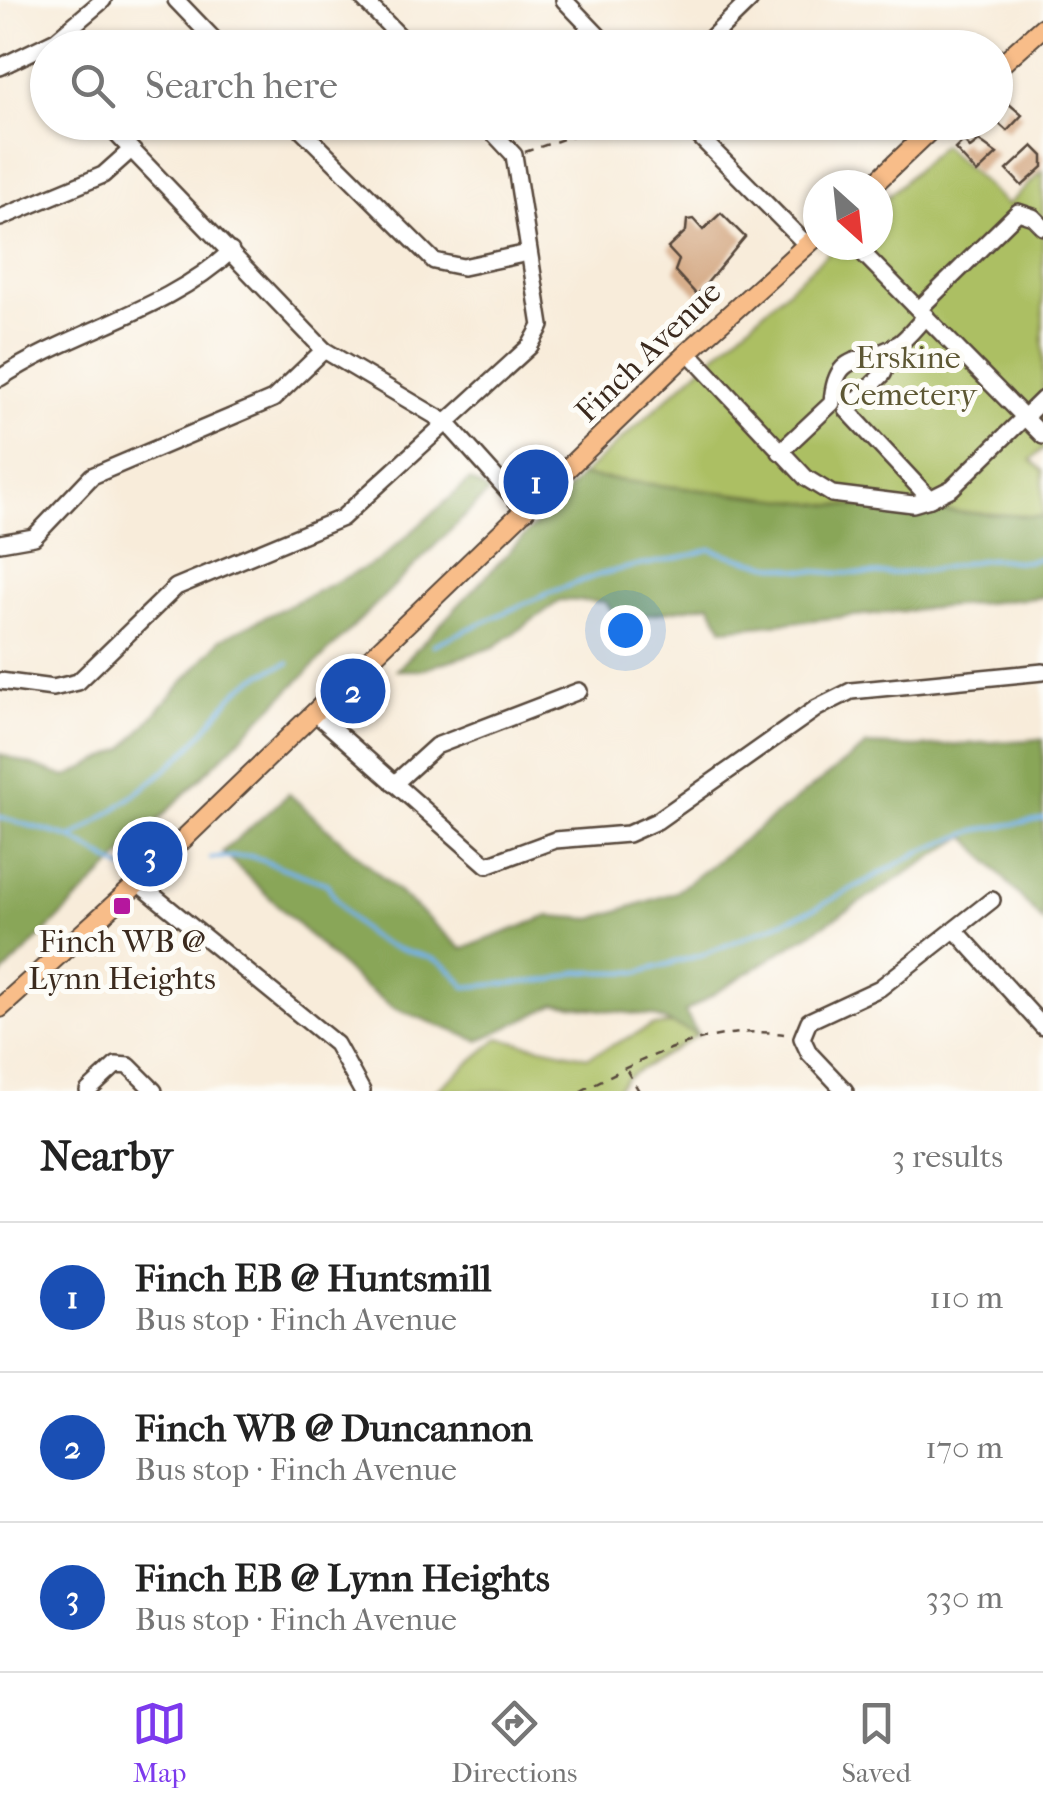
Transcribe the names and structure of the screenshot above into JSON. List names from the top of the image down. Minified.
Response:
{"streets":{"main road":["Finch Avenue"]},"parks":["Erskine Cemetery"],"places":{"transit":["Finch WB @ Lynn Heights"]},"north":"bottom right","page":{"search":"Search here","pins":["1","2","3"],"heading":["Nearby","3 results"],"list":[{"mark":"1","name":"Finch EB @ Huntsmill","note":"Bus stop · Finch Avenue","value":"110 m"},{"mark":"2","name":"Finch WB @ Duncannon","note":"Bus stop · Finch Avenue","value":"170 m"},{"mark":"3","name":"Finch EB @ Lynn Heights","note":"Bus stop · Finch Avenue","value":"330 m"}],"nav":["Map","Directions","Saved"]}}
